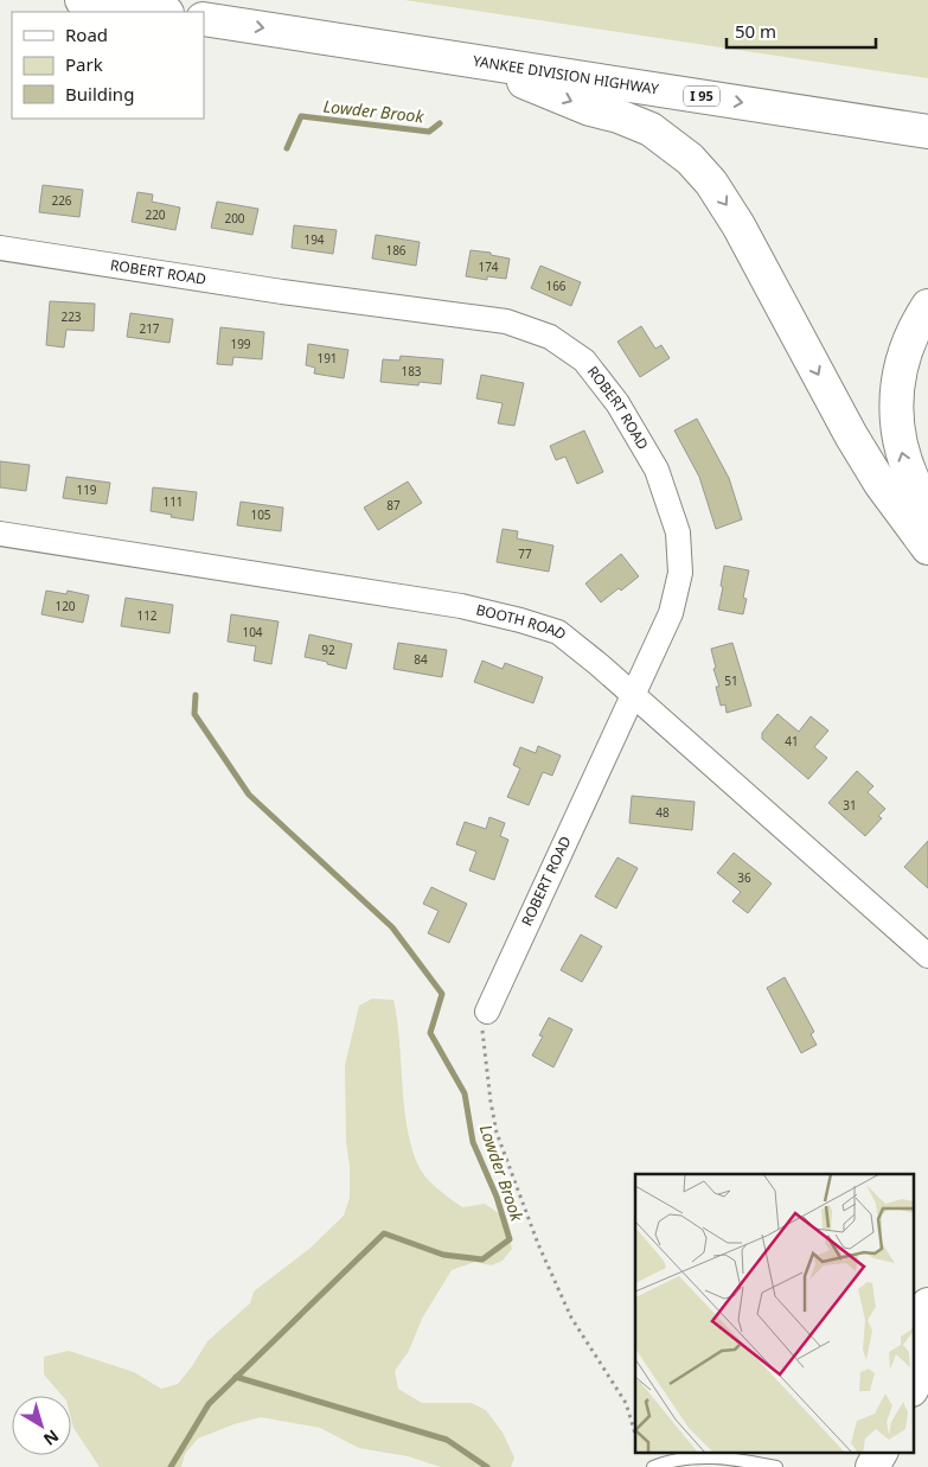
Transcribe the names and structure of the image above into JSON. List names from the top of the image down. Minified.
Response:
{"streets":{"main road":["YANKEE DIVISION HIGHWAY","I 95"],"street":["ROBERT ROAD","BOOTH ROAD"]},"crossings":[["ROBERT ROAD","BOOTH ROAD"]],"one_way":["YANKEE DIVISION HIGHWAY"],"water":["Lowder Brook"],"house_numbers":["226","220","200","194","186","174","166","223","217","199","191","183","119","111","87","105","77","120","112","104","92","84","51","41","31","48","36"],"legend":["Road","Park","Building"],"scale_bar":"50 m","north":"bottom right"}
